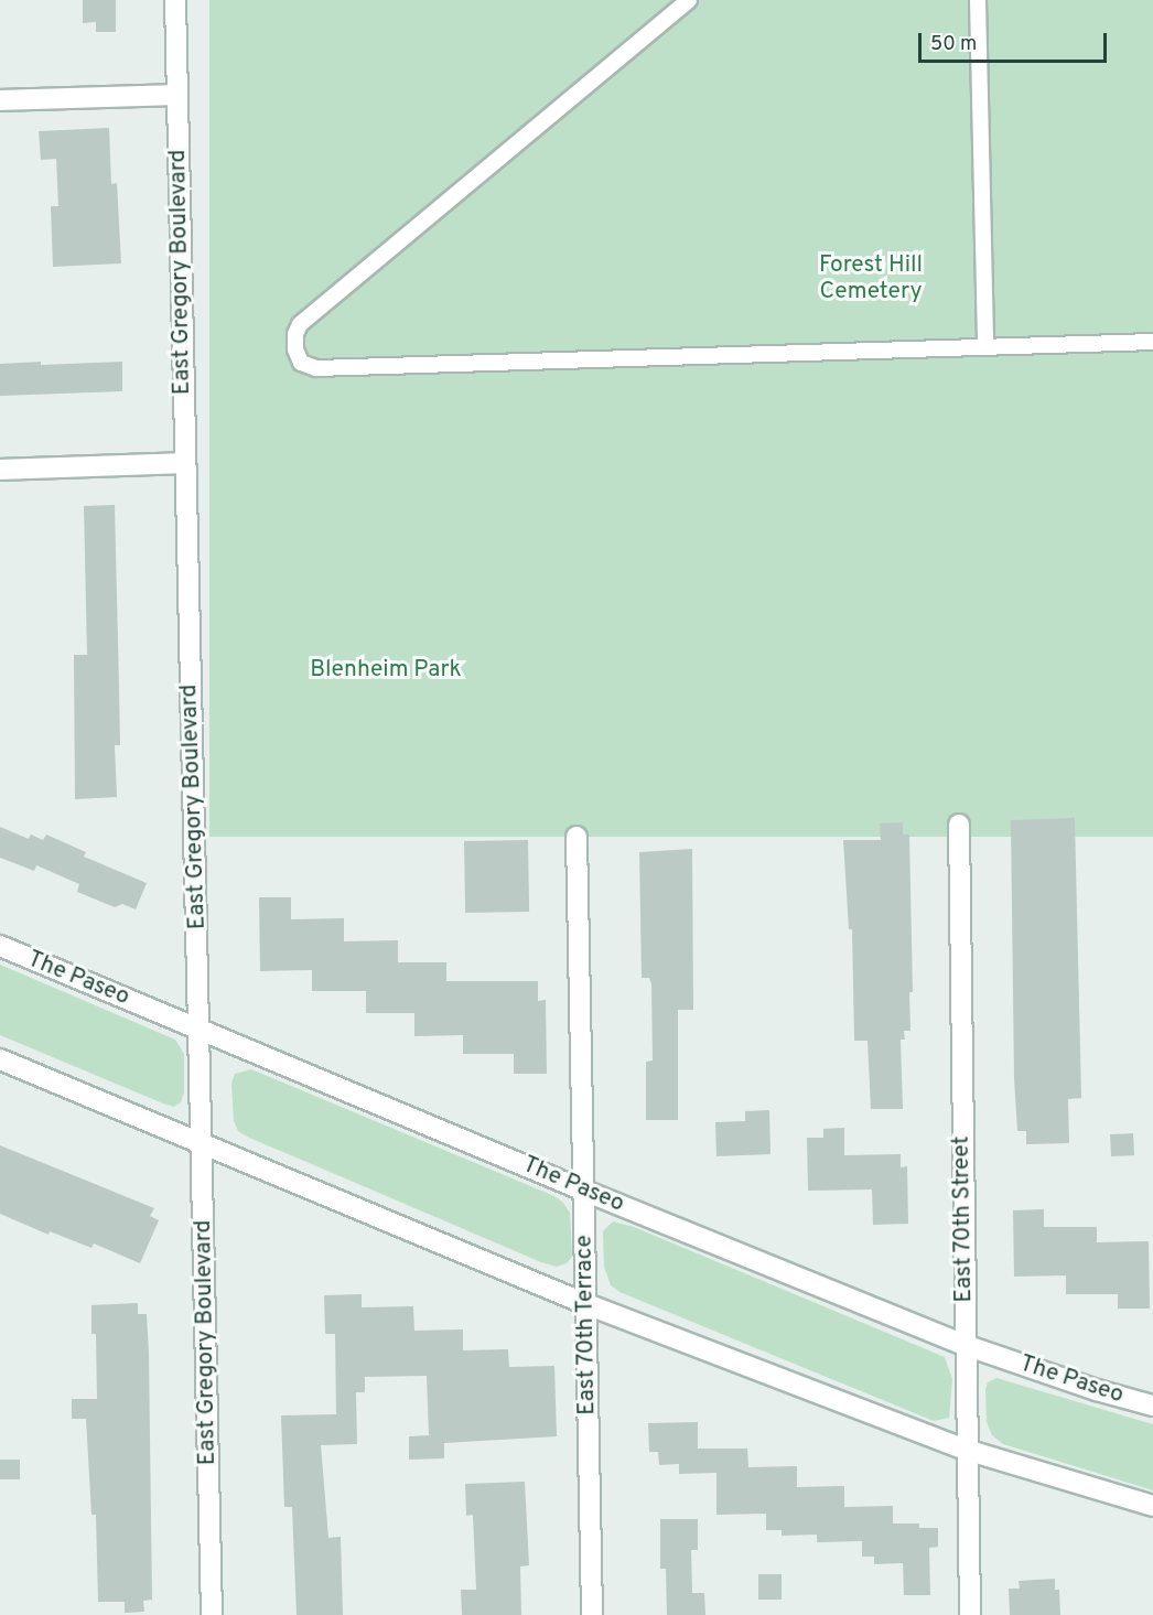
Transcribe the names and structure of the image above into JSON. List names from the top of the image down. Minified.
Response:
{"streets":{"main road":["East Gregory Boulevard","The Paseo","East 70th Street","East 70th Terrace"]},"crossings":[["East Gregory Boulevard","The Paseo"],["The Paseo","East 70th Street"],["The Paseo","East 70th Terrace"]],"parks":["Forest Hill Cemetery","Blenheim Park"],"scale_bar":"50 m"}
